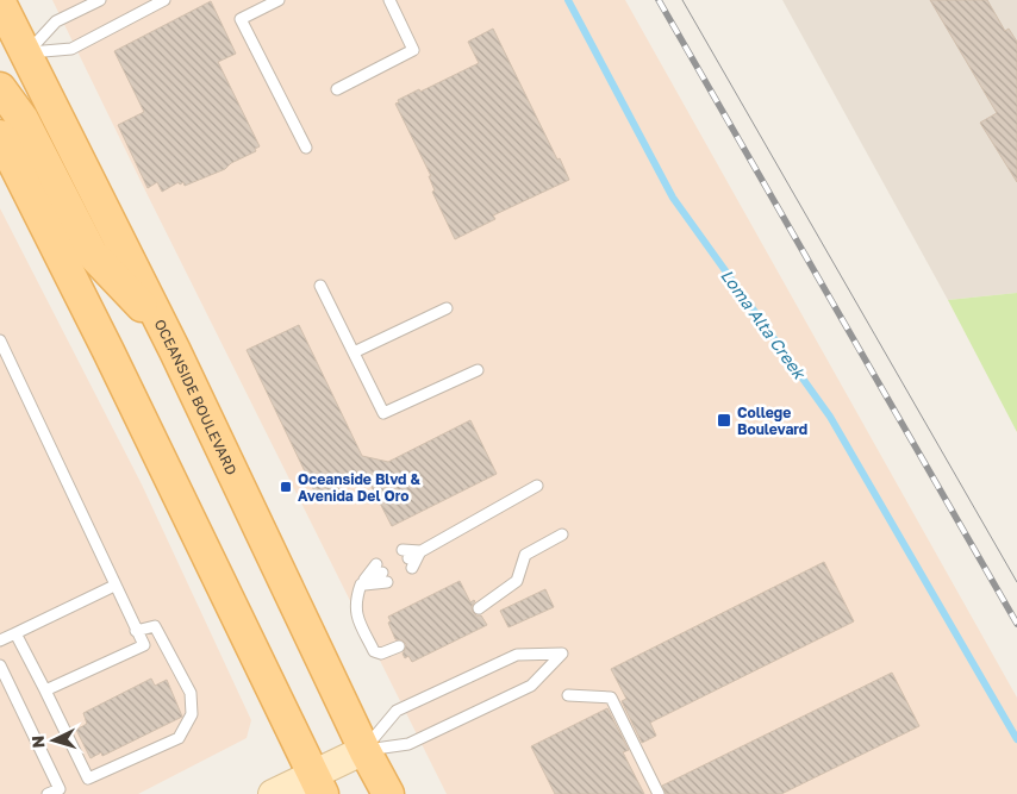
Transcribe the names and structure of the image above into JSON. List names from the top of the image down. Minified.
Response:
{"streets":{"main road":["OCEANSIDE BOULEVARD"]},"water":["Loma Alta Creek"],"places":{"transit":["College Boulevard","Oceanside Blvd & Avenida Del Oro"]},"north":"left"}
